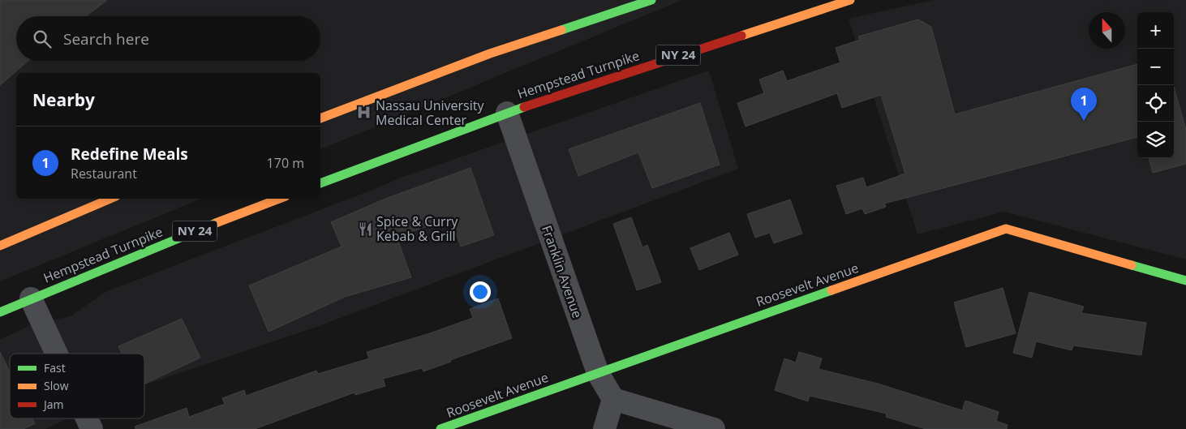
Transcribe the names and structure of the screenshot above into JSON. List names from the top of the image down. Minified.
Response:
{"streets":{"main road":["NY 24","Hempstead Turnpike","Roosevelt Avenue"],"street":["Franklin Avenue"]},"crossings":[["Hempstead Turnpike","Franklin Avenue"],["Franklin Avenue","Roosevelt Avenue"]],"places":{"hospital":["Nassau University Medical Center"],"restaurant":["Spice & Curry Kebab & Grill"]},"legend":["Fast","Slow","Jam"],"north":"top","page":{"map_buttons":["+","−"],"search":"Search here","heading":"Nearby","pins":"1","list":[{"mark":"1","name":"Redefine Meals","note":"Restaurant","value":"170 m"}]}}
